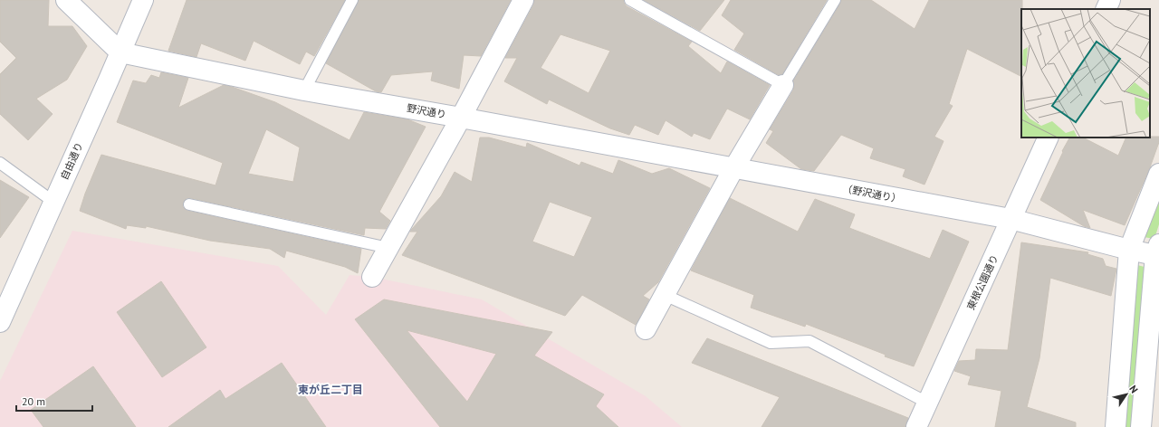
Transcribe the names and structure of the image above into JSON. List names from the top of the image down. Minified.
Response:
{"streets":{"street":["野沢通り","自由通り","（野沢通り）","東根公園通り"]},"crossings":[["野沢通り","自由通り"],["野沢通り","（野沢通り）"],["（野沢通り）","東根公園通り"]],"districts":["東が丘二丁目"],"scale_bar":"20 m","north":"top right"}
